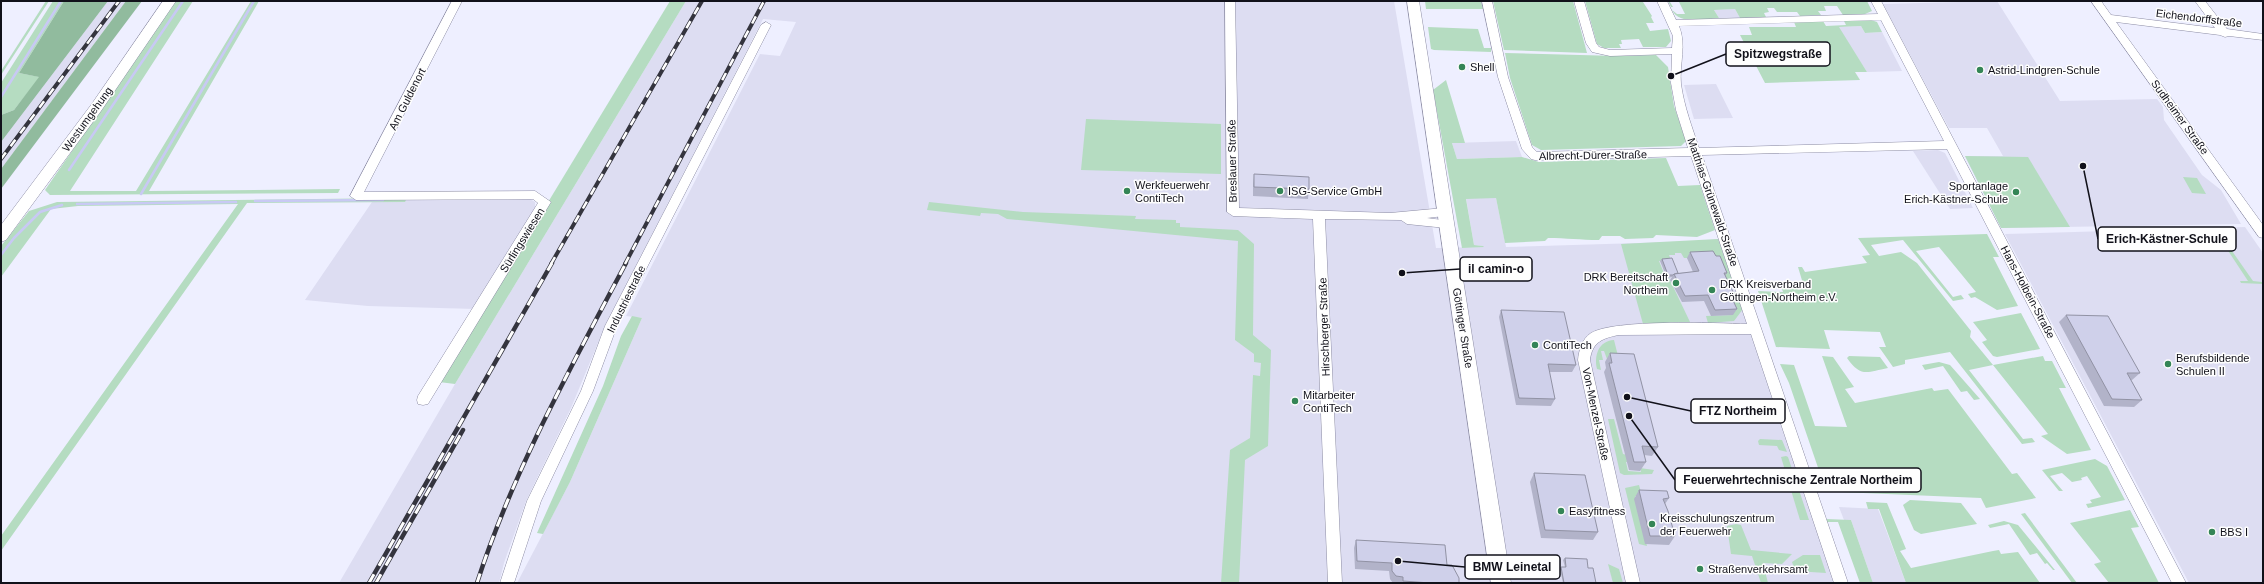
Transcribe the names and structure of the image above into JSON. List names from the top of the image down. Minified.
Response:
{"streets":{"main road":["Westumgehung","Göttinger Straße"],"street":["Eichendorffstraße","Am Guldenort","Sudheimer Straße","Albrecht-Dürer-Straße","Breslauer Straße","Matthias-Grünewald-Straße","Sürlingswiesen","Hans-Holbein-Straße","Industriestraße","Hirschberger Straße","Von-Menzel-Straße"]},"crossings":[["Eichendorffstraße","Sudheimer Straße"],["Am Guldenort","Sürlingswiesen"],["Albrecht-Dürer-Straße","Matthias-Grünewald-Straße"],["Breslauer Straße","Hirschberger Straße"],["Breslauer Straße","Göttinger Straße"],["Matthias-Grünewald-Straße","Von-Menzel-Straße"]],"places":["Shell","Astrid-Lindgren-Schule","Spitzwegstraße","Erich-Kästner-Schule","Werkfeuerwehr ContiTech","ISG-Service GmbH","Sportanlage Erich-Kästner-Schule","il camin-o","DRK Bereitschaft Northeim","DRK Kreisverband Göttingen-Northeim e.V.","ContiTech","Berufsbildende Schulen II","FTZ Northeim","Mitarbeiter ContiTech","Feuerwehrtechnische Zentrale Northeim","Easyfitness","Kreisschulungszentrum der Feuerwehr","BBS I","BMW Leinetal","Straßenverkehrsamt"]}
